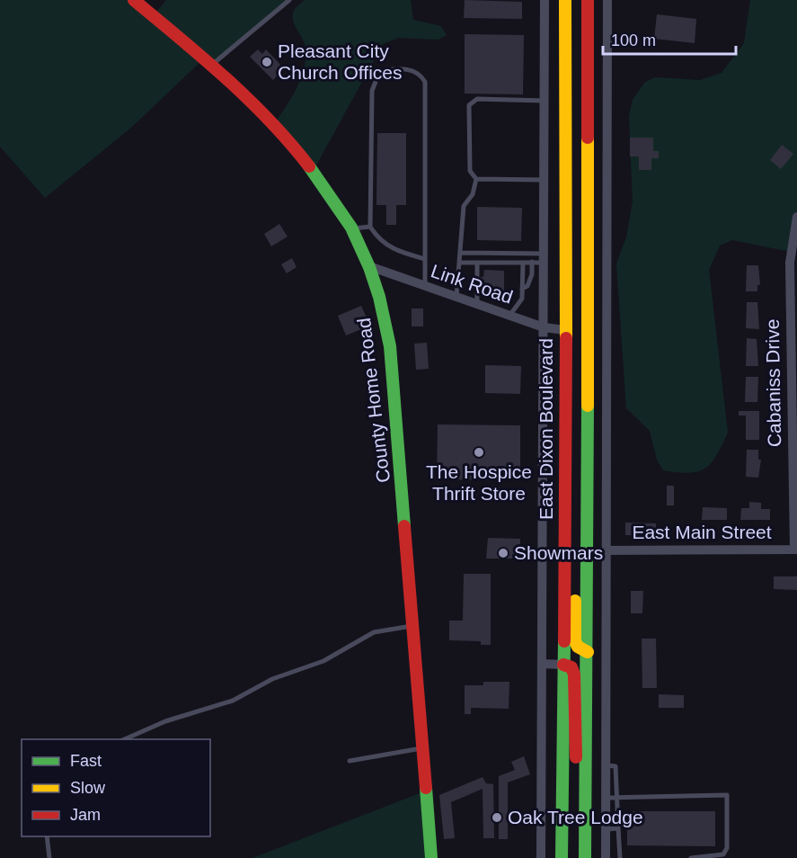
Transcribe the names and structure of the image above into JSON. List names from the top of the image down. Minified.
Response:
{"streets":{"main road":["County Home Road","East Dixon Boulevard"],"street":["Link Road","Cabaniss Drive","East Main Street"]},"crossings":[["Link Road","County Home Road"],["Link Road","East Dixon Boulevard"],["Cabaniss Drive","East Main Street"]],"places":["Pleasant City Church Offices","The Hospice Thrift Store","Showmars","Oak Tree Lodge"],"legend":["Fast","Slow","Jam"],"scale_bar":"100 m"}
